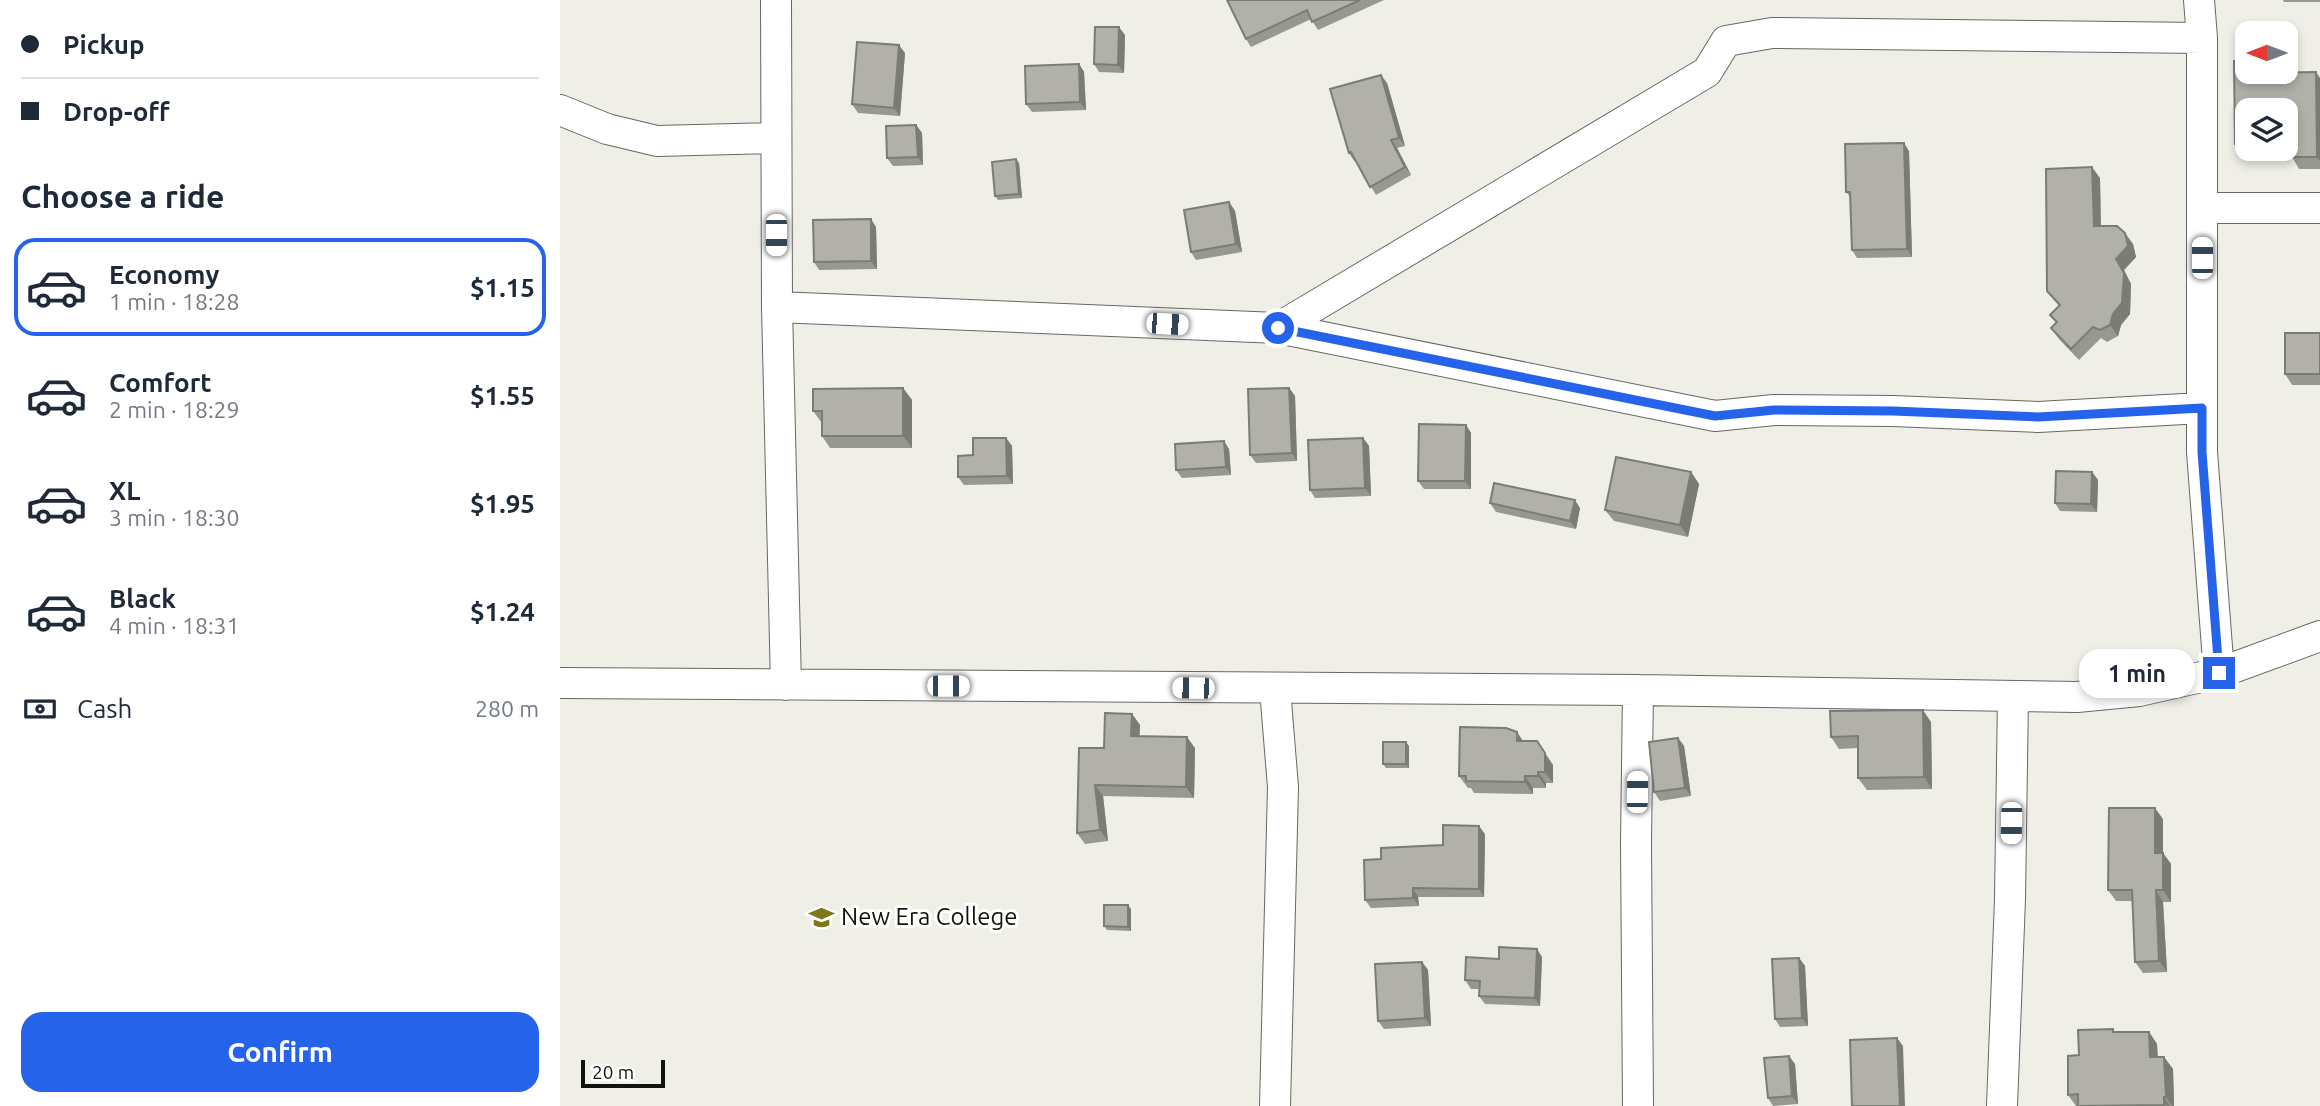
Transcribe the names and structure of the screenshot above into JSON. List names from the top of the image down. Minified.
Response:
{"places":{"school or university":["New Era College"]},"scale_bar":"20 m","north":"left","page":{"banner":["Pickup","Drop-off"],"heading":"Choose a ride","list":[{"name":"Economy","note":"1 min · 18:28","value":"$1.15"},{"name":"Comfort","note":"2 min · 18:29","value":"$1.55"},{"name":"XL","note":"3 min · 18:30","value":"$1.95"},{"name":"Black","note":"4 min · 18:31","value":"$1.24"}],"bubble":"1 min","pay":["Cash","280 m"],"buttons":"Confirm","scale":"20 m"}}
